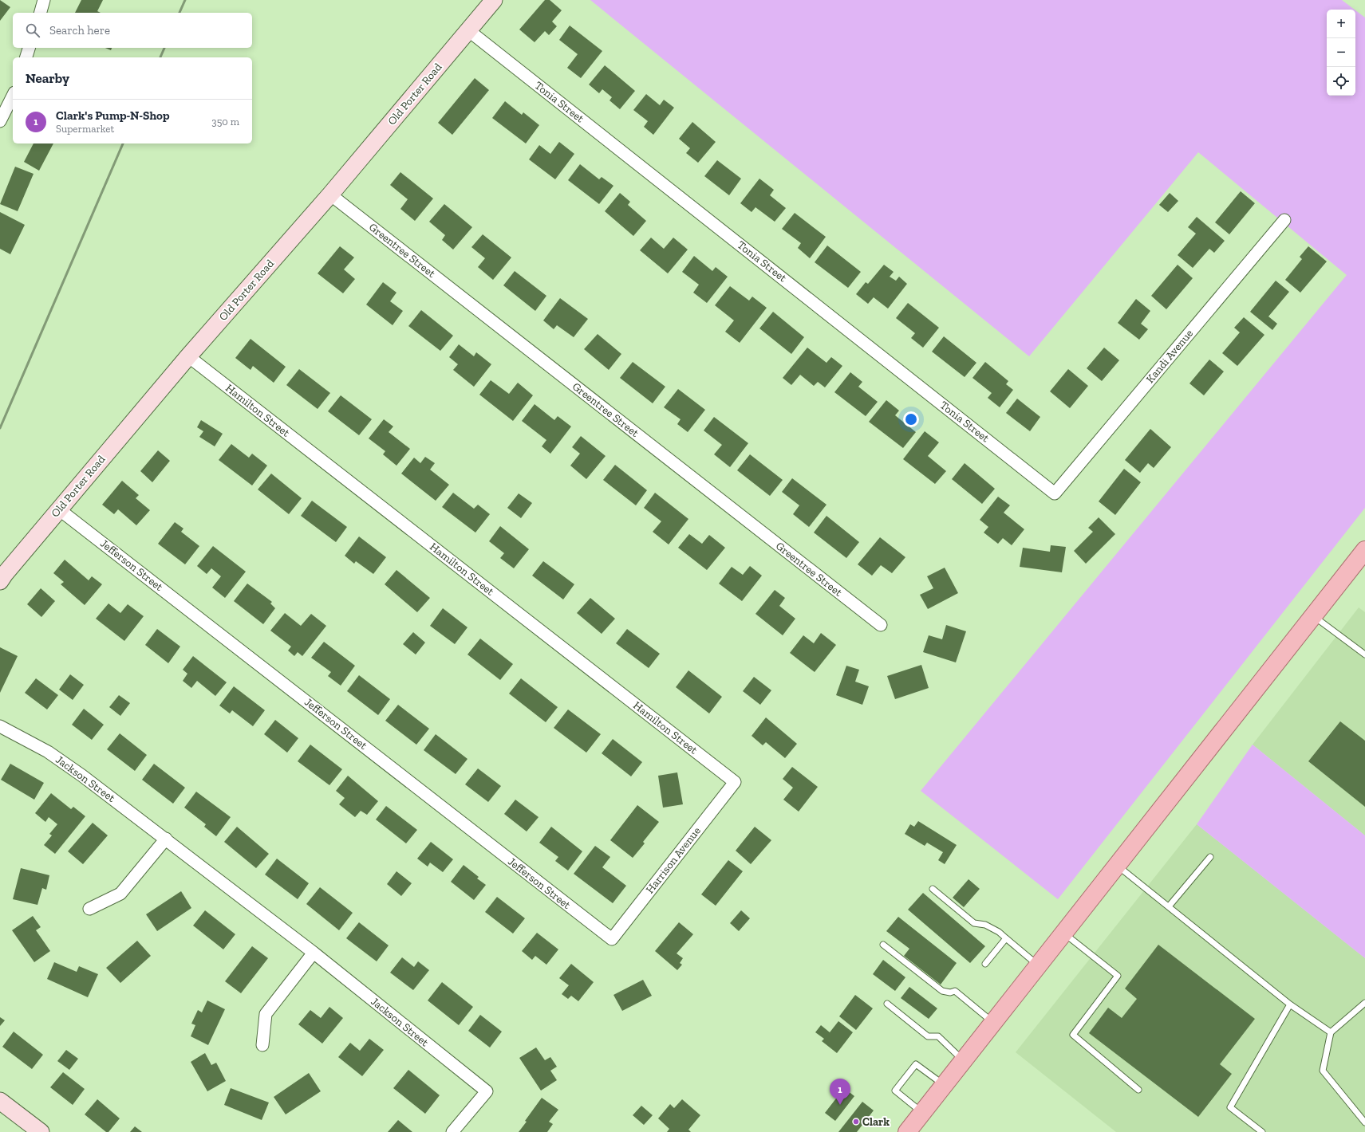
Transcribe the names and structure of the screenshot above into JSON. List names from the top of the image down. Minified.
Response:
{"streets":{"street":["Old Porter Road","Tonia Street","Greentree Street","Kandi Avenue","Hamilton Street","Jefferson Street","Jackson Street","Harrison Avenue"]},"crossings":[["Old Porter Road","Tonia Street"],["Old Porter Road","Greentree Street"],["Old Porter Road","Hamilton Street"],["Old Porter Road","Jefferson Street"],["Tonia Street","Kandi Avenue"],["Hamilton Street","Harrison Avenue"],["Jefferson Street","Harrison Avenue"]],"places":["Clark"],"page":{"map_buttons":["+","−"],"search":"Search here","heading":"Nearby","list":[{"mark":"1","name":"Clark's Pump-N-Shop","note":"Supermarket","value":"350 m"}],"pins":"1"}}
